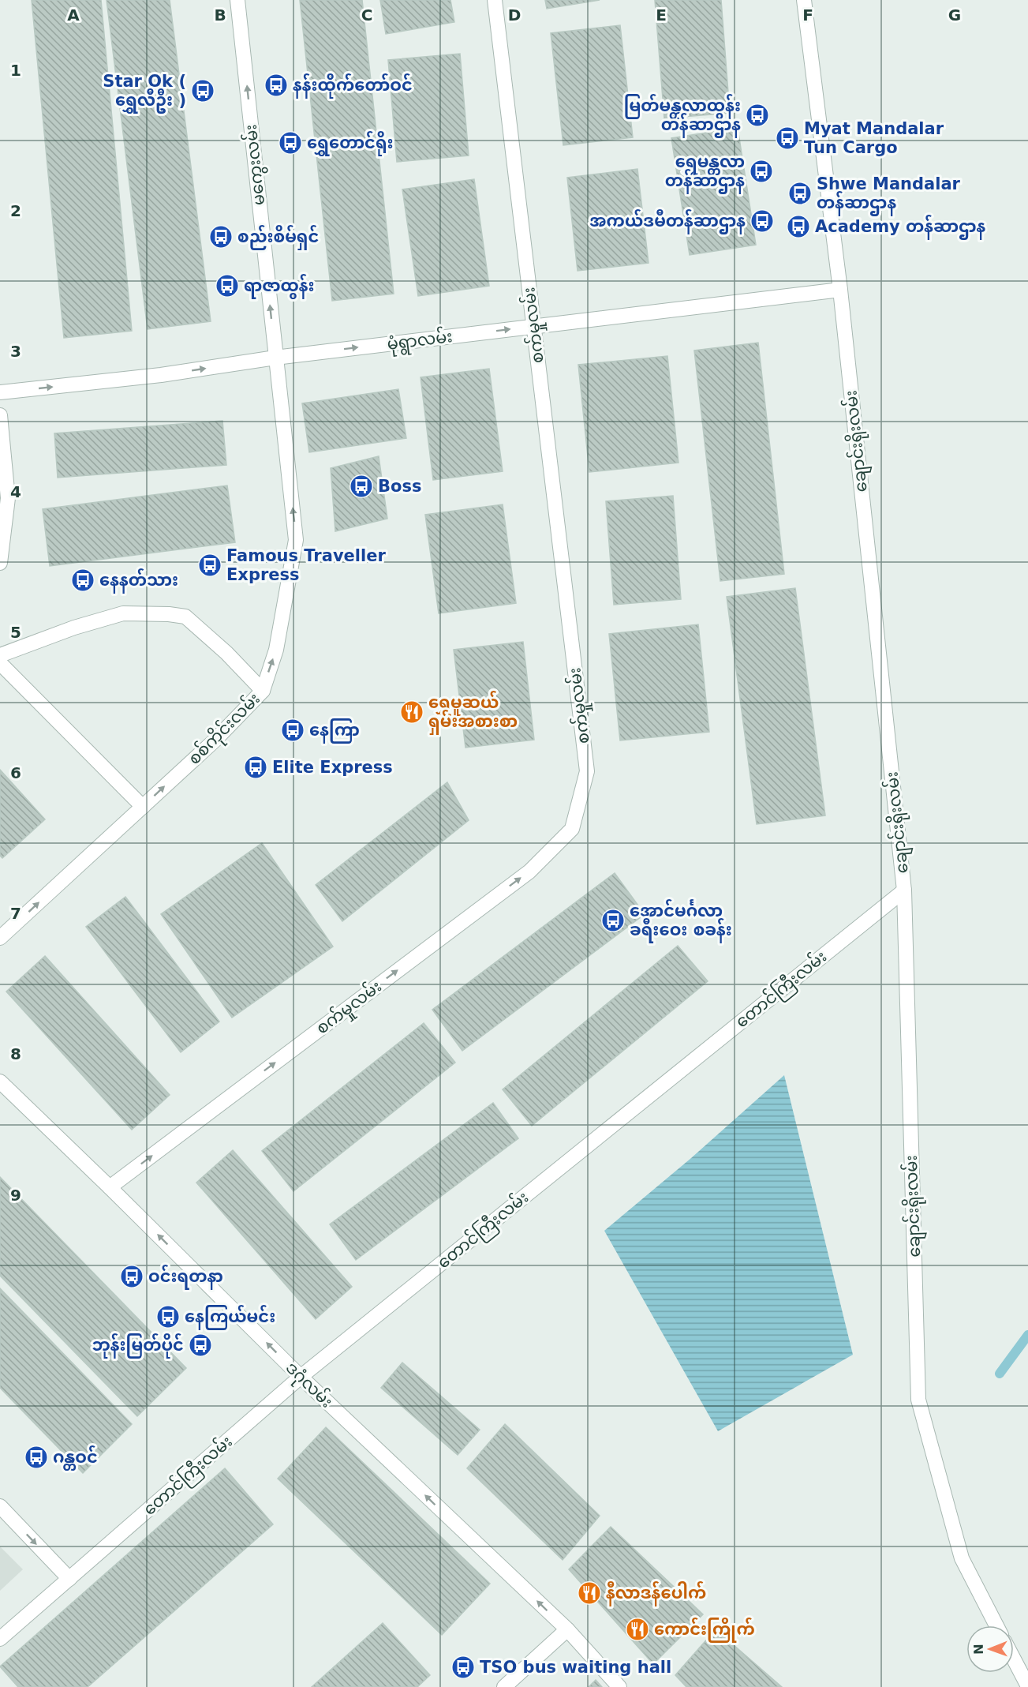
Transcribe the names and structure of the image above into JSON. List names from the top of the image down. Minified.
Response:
{"streets":{"lane":["မကွေးလမ်း","စက်မှုလမ်း","မုံရွာလမ်း","ချောင်းရိုးလမ်း","စစ်ကိုင်းလမ်း","တောင်ကြီးလမ်း","ဒဂုံလမ်း"]},"crossings":[["မကွေးလမ်း","မုံရွာလမ်း"],["မကွေးလမ်း","စစ်ကိုင်းလမ်း"],["စက်မှုလမ်း","မုံရွာလမ်း"],["စက်မှုလမ်း","ဒဂုံလမ်း"],["မုံရွာလမ်း","ချောင်းရိုးလမ်း"],["မုံရွာလမ်း","စစ်ကိုင်းလမ်း"],["ချောင်းရိုးလမ်း","တောင်ကြီးလမ်း"],["တောင်ကြီးလမ်း","ဒဂုံလမ်း"]],"one_way":["မကွေးလမ်း","စက်မှုလမ်း","မုံရွာလမ်း","စစ်ကိုင်းလမ်း","ဒဂုံလမ်း"],"places":{"bus stop":["နန်းထိုက်တော်ဝင်","Star Ok ( ရွှေလီဦး )","မြတ်မန္တလာထွန်း တန်ဆာဌာန","Myat Mandalar Tun Cargo","ရွှေတောင်ရိုး","ရွှေမန္တလာ တန်ဆာဌာန","Shwe Mandalar တန်ဆာဌာန","အကယ်ဒမီတန်ဆာဌာန","Academy တန်ဆာဌာန","စည်းစိမ်ရှင်","ရာဇာထွန်း","Boss","Famous Traveller Express","နေနတ်သား","နေကြာ","Elite Express","အောင်မင်္ဂလာ ခရီးဝေး စခန်း","ဝင်းရတနာ","နေကြယ်မင်း","ဘုန်းမြတ်ပိုင်","ဂန္တဝင်","TSO bus waiting hall"],"restaurant":["ရွှေမူဆယ် ရှမ်းအစားစာ","နီလာဒန်ပေါက်","ကောင်းကြိုက်"]},"north":"left","grid":{"columns":["A","B","C","D","E","F","G"],"rows":["1","2","3","4","5","6","7","8","9"]}}
